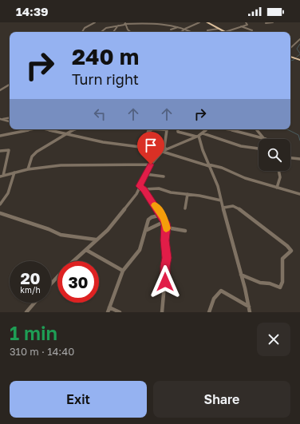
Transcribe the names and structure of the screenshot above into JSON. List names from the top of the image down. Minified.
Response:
{"page":{"status":"14:39","turn":["240 m","Turn right"],"speed":"20 km/h","limit":"30","heading":["1 min","310 m · 14:40"],"buttons":["Exit","Share"]}}
